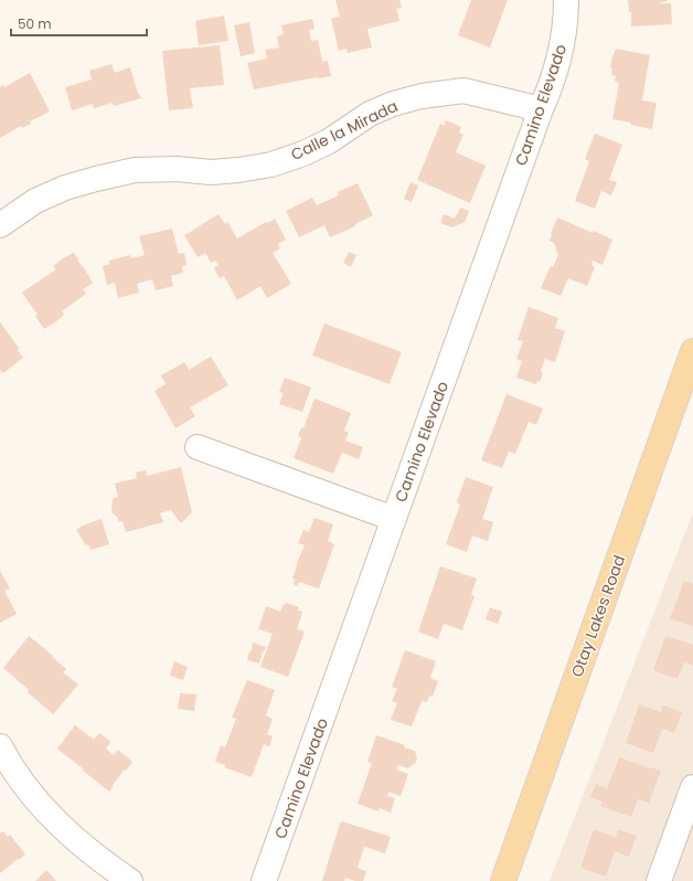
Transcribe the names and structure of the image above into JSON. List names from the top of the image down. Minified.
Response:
{"streets":{"main road":["Otay Lakes Road"],"street":["Camino Elevado","Calle la Mirada"]},"crossings":[["Camino Elevado","Calle la Mirada"]],"scale_bar":"50 m"}
